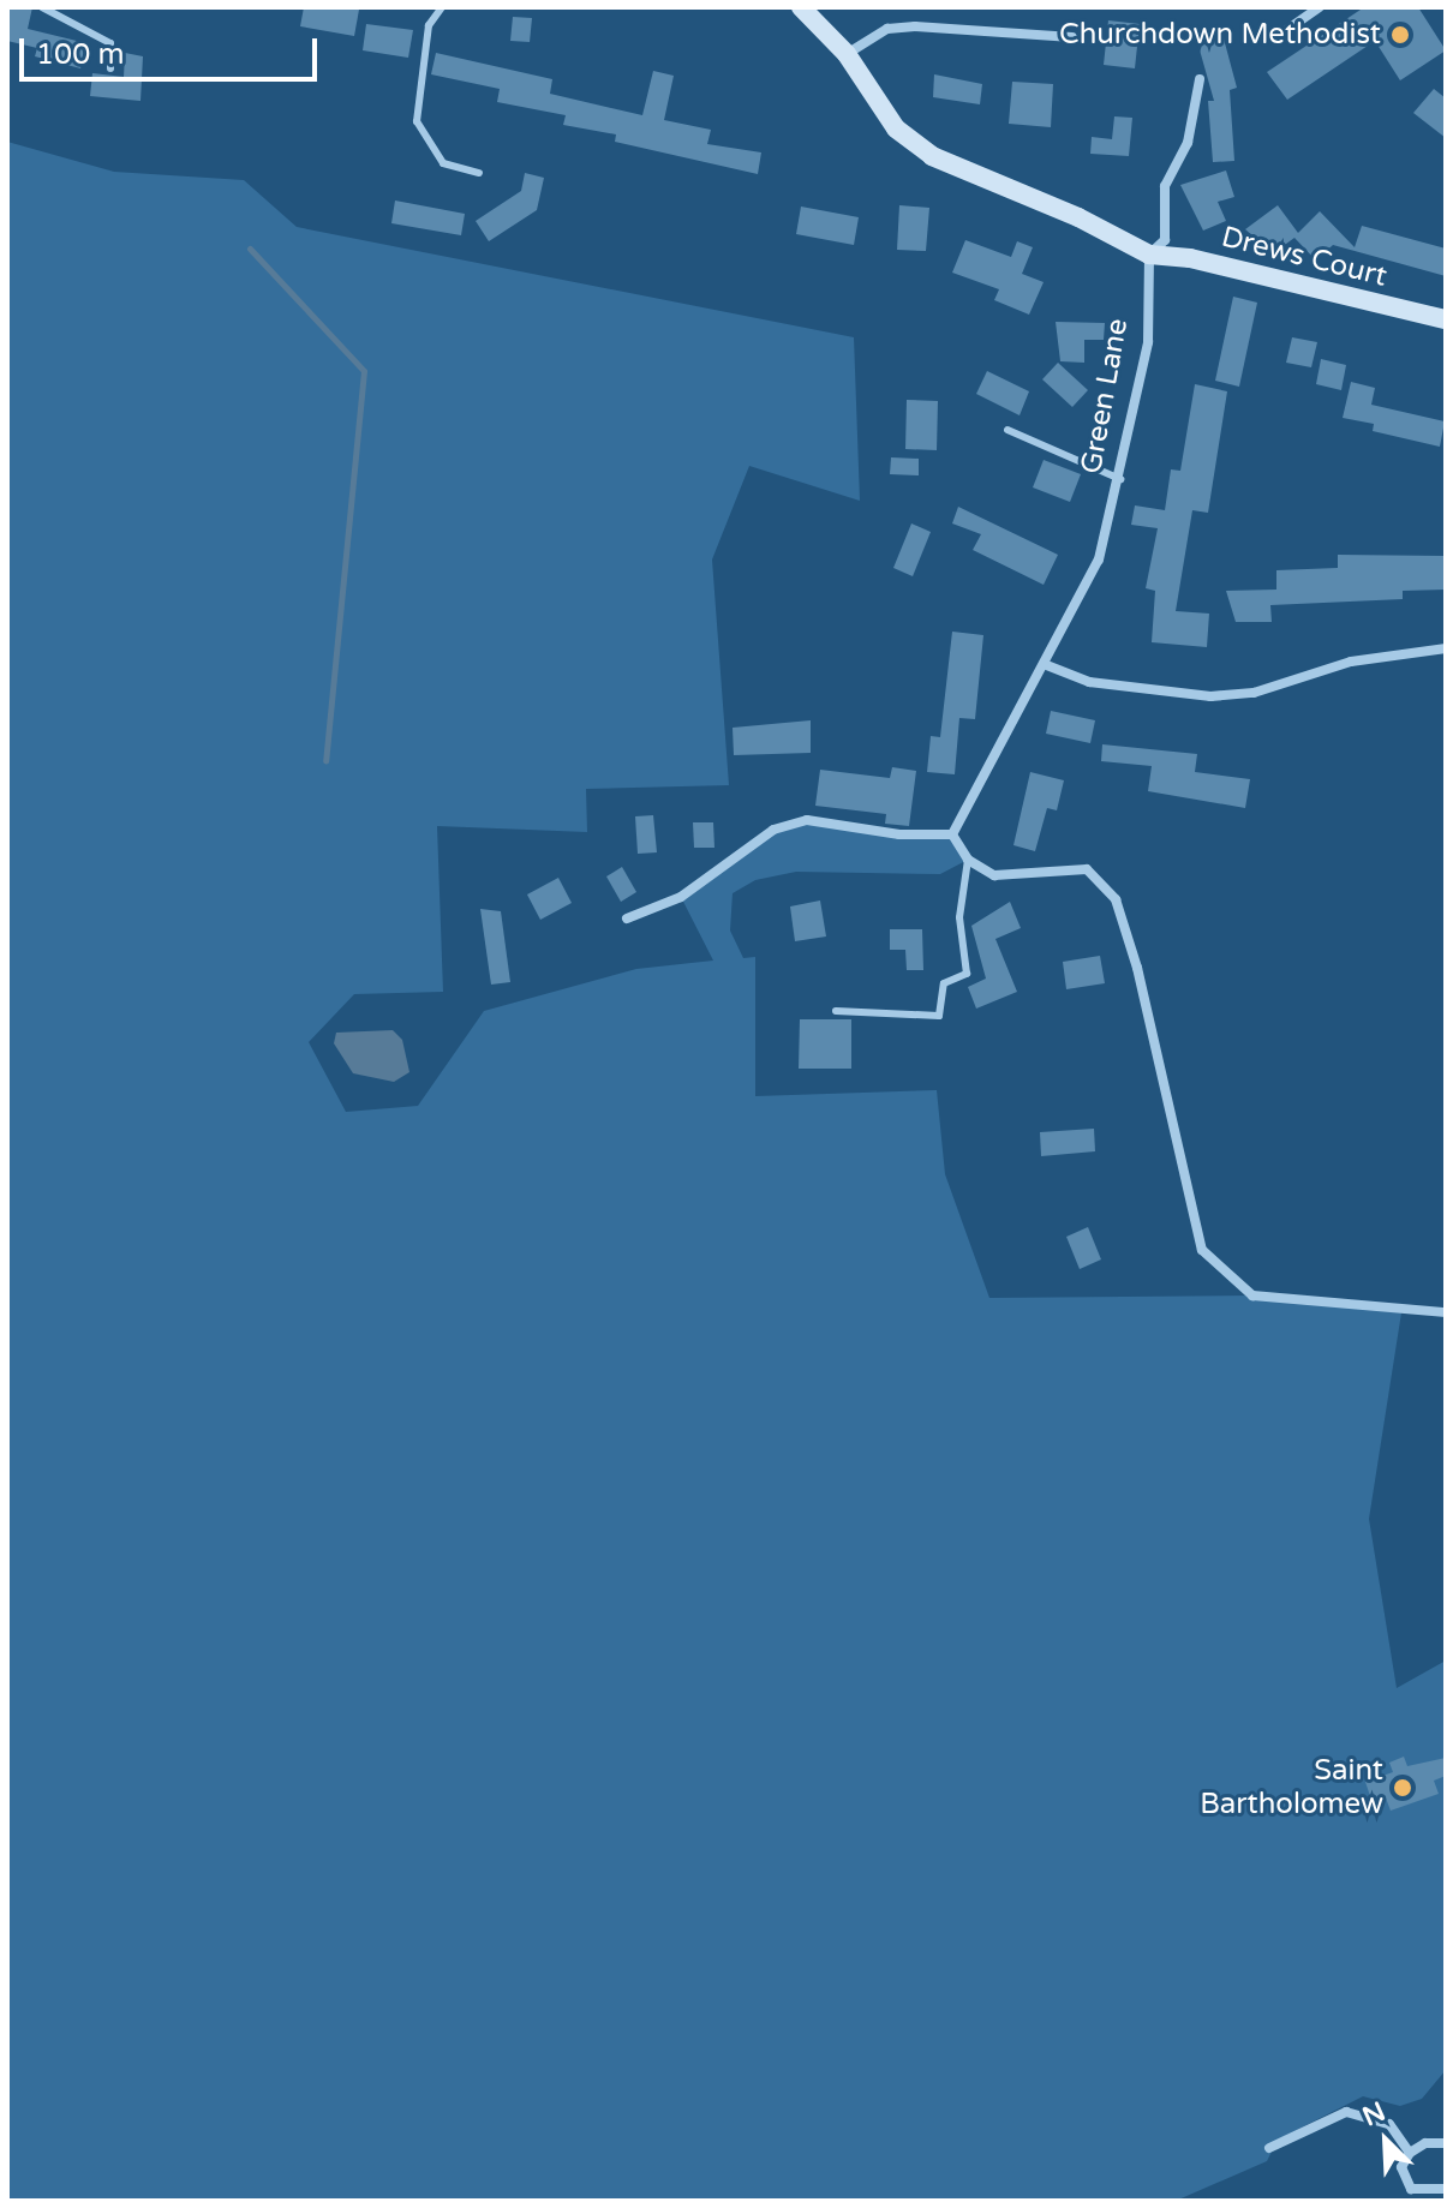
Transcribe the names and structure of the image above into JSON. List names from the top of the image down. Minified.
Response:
{"streets":{"street":["Drews Court","Green Lane"]},"crossings":[["Drews Court","Green Lane"]],"places":["Churchdown Methodist","Saint Bartholomew"],"scale_bar":"100 m","north":"top left"}
